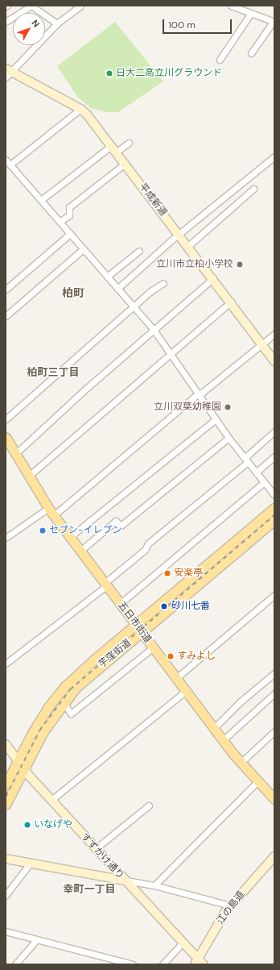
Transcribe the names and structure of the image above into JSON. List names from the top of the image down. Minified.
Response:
{"streets":{"main road":["五日市街道","芋窪街道"],"street":["平成新道","すずかけ通り","江の島道"]},"crossings":[["五日市街道","芋窪街道"],["芋窪街道","すずかけ通り"],["すずかけ通り","江の島道"]],"districts":["柏町","柏町三丁目","幸町一丁目"],"places":["日大二高立川グラウンド","立川市立柏小学校","立川双葉幼稚園","セブン-イレブン","安楽亭","砂川七番","すみよし","いなげや"],"scale_bar":"100 m","north":"top right"}
